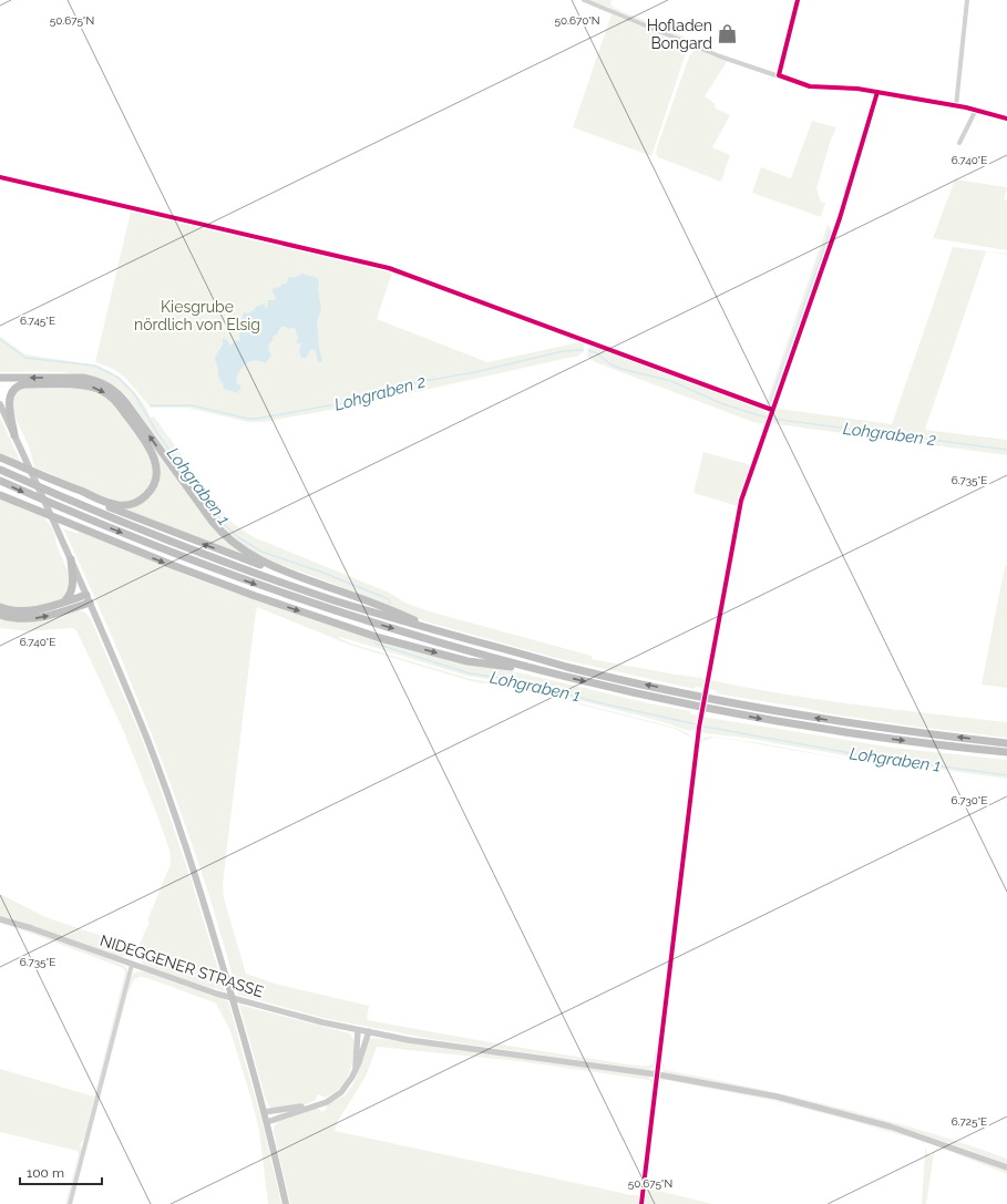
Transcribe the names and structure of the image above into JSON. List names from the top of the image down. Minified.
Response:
{"streets":{"main road":["NIDEGGENER STRASSE"]},"water":["Lohgraben 2","Lohgraben 1"],"parks":["Kiesgrube nördlich von Elsig"],"places":{"shop":["Hofladen Bongard"]},"scale_bar":"100 m","coordinates":["50.675°N","50.670°N","6.740°E","6.745°E","6.735°E","6.730°E","6.725°E"]}
